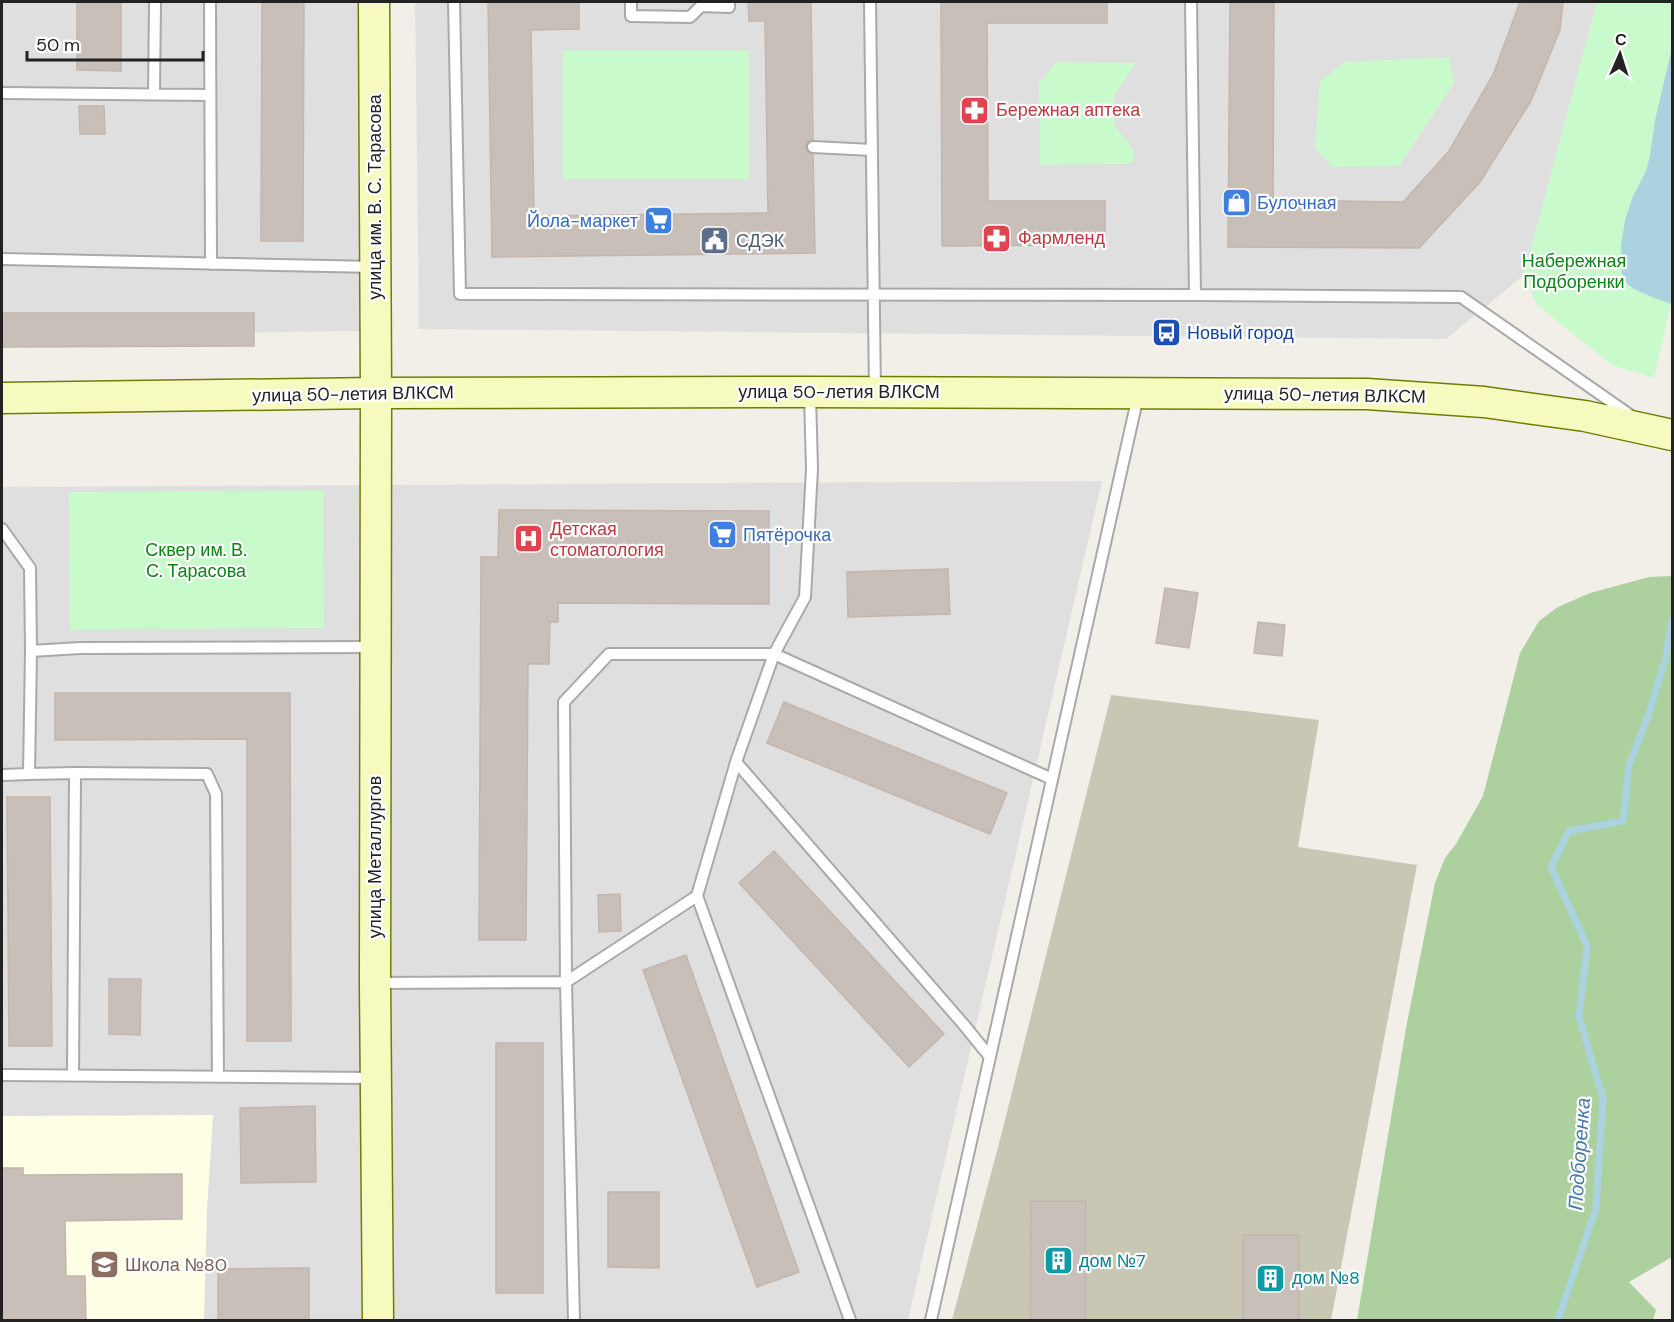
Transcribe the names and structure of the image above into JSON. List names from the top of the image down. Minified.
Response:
{"streets":{"main road":["улица им. В. С. Тарасова","улица 50-летия ВЛКСМ","улица Металлургов"]},"crossings":[["улица им. В. С. Тарасова","улица 50-летия ВЛКСМ"],["улица им. В. С. Тарасова","улица Металлургов"],["улица 50-летия ВЛКСМ","улица Металлургов"]],"water":["Подборенка"],"parks":["Набережная Подборенки","Сквер им. В. С. Тарасова"],"places":{"pharmacy":["Бережная аптека","Фармленд"],"shop":["Булочная"],"supermarket":["Йола-маркет","Пятёрочка"],"public building":["СДЭК"],"bus stop":["Новый город"],"hospital":["Детская стоматология"],"building":["дом №7","дом №8"],"school or university":["Школа №80"]},"scale_bar":"50 m","north":"top"}
